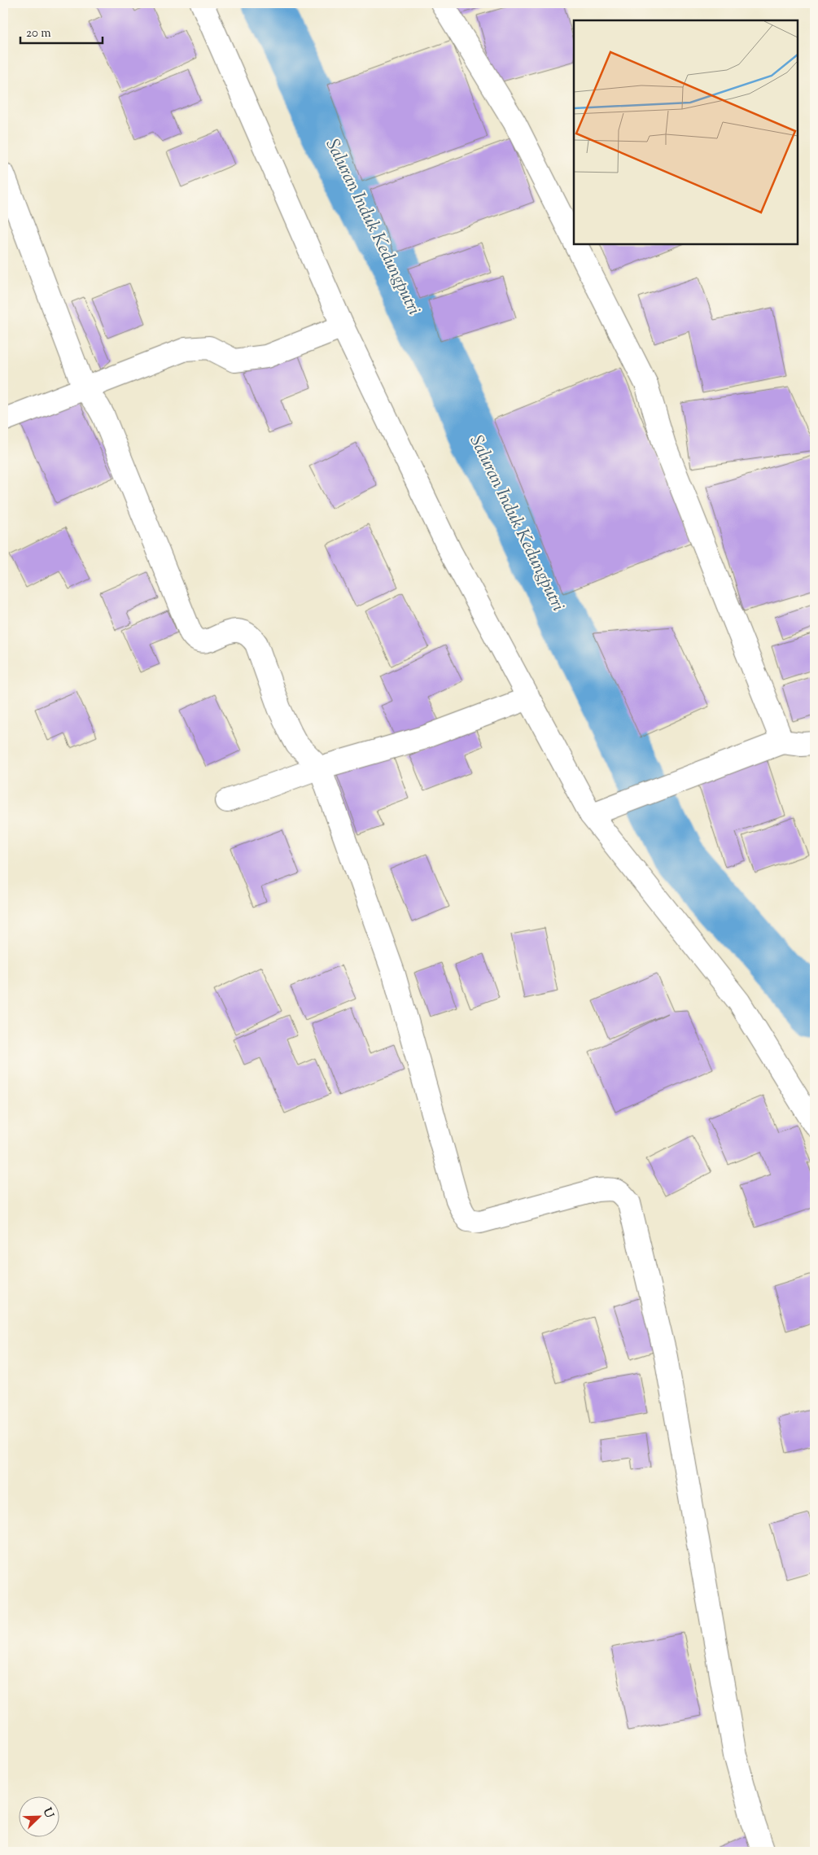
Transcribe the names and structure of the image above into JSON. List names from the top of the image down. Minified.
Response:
{"water":["Saluran Induk Kedungputri"],"scale_bar":"20 m","north":"top right"}
